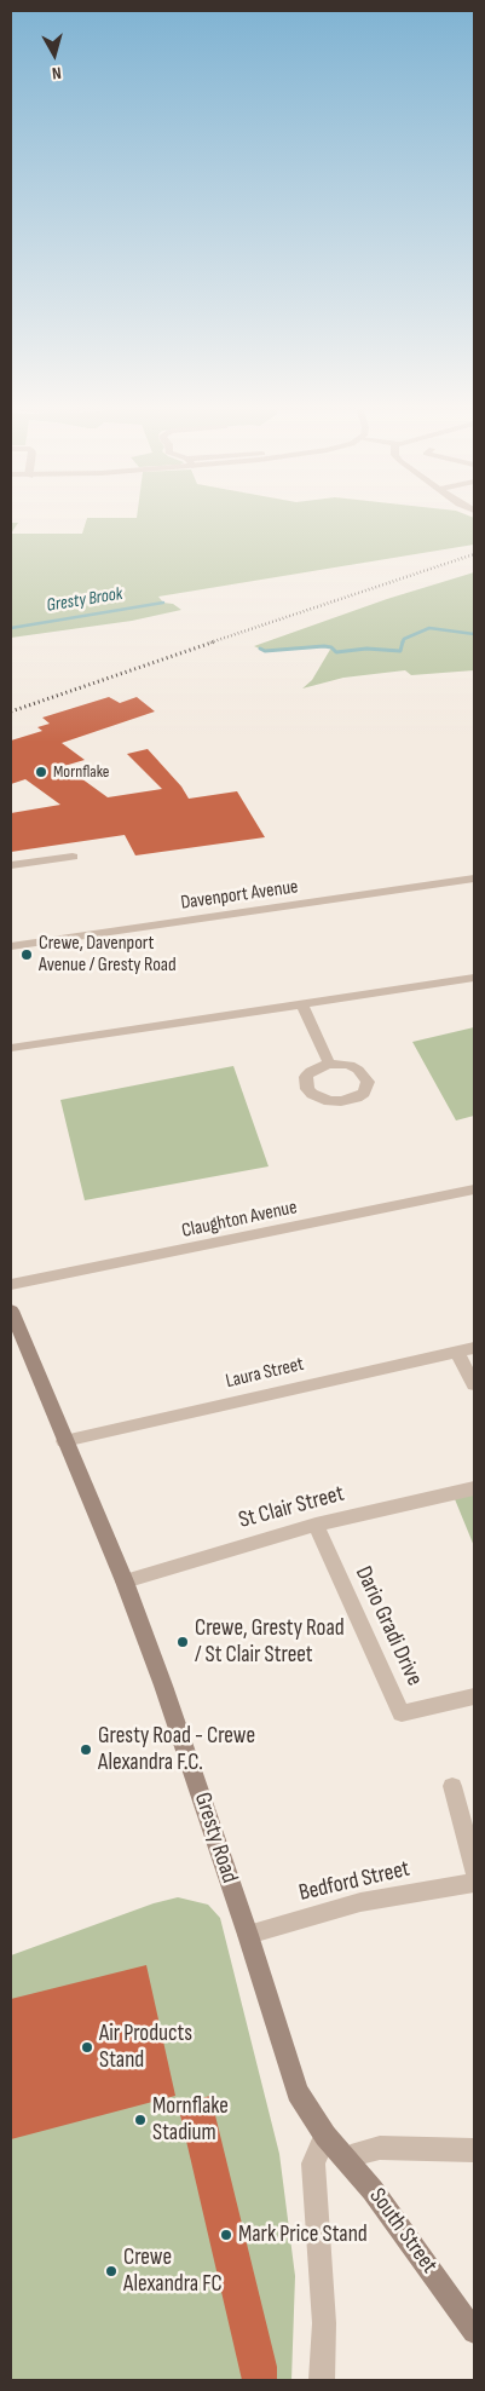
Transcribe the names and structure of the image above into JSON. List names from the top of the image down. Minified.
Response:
{"streets":{"main road":["Gresty Road","South Street"],"street":["Davenport Avenue","Claughton Avenue","Laura Street","St Clair Street","Dario Gradi Drive","Bedford Street"]},"crossings":[["Laura Street","Gresty Road"],["St Clair Street","Dario Gradi Drive"],["St Clair Street","Gresty Road"],["Gresty Road","Bedford Street"],["Gresty Road","South Street"]],"water":["Gresty Brook"],"places":["Mornflake","Crewe, Davenport Avenue / Gresty Road","Crewe, Gresty Road / St Clair Street","Gresty Road - Crewe Alexandra F.C.","Air Products Stand","Mornflake Stadium","Mark Price Stand","Crewe Alexandra FC"],"north":"bottom"}
